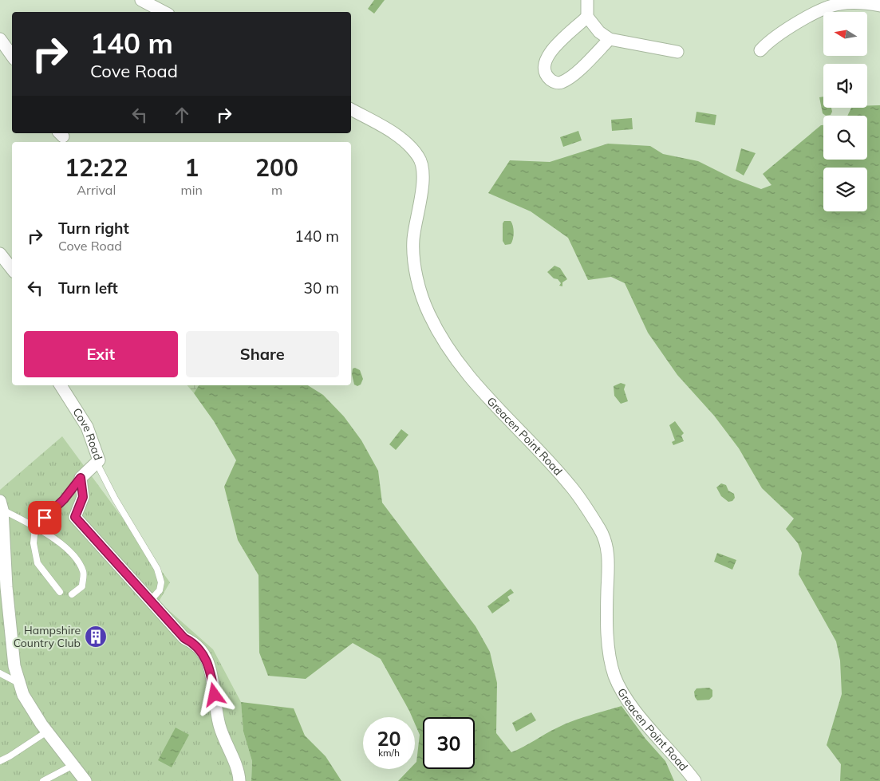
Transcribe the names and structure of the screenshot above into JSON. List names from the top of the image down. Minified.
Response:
{"streets":{"street":["Cove Road","Greacen Point Road"]},"places":{"building":["Hampshire Country Club"]},"north":"left","page":{"turn":["140 m","Cove Road"],"eta":["12:22","Arrival","1","min","200","m"],"list":[{"name":"Turn right","note":"Cove Road","value":"140 m"},{"name":"Turn left","value":"30 m"}],"buttons":["Exit","Share"],"speed":"20 km/h","limit":"30"}}
